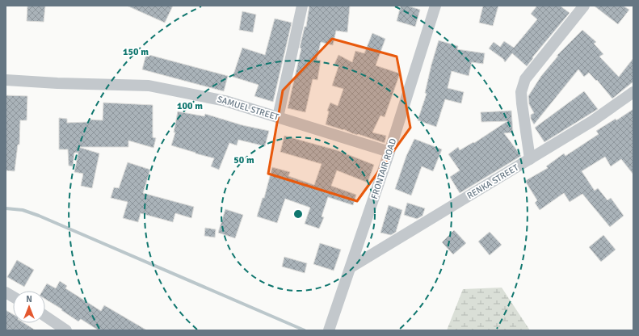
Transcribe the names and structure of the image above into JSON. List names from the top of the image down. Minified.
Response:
{"streets":{"street":["SAMUEL STREET","FRONTAIR ROAD","RENKA STREET"]},"crossings":[["SAMUEL STREET","FRONTAIR ROAD"],["FRONTAIR ROAD","RENKA STREET"]],"north":"top","rings":["150 m","100 m","50 m"]}
